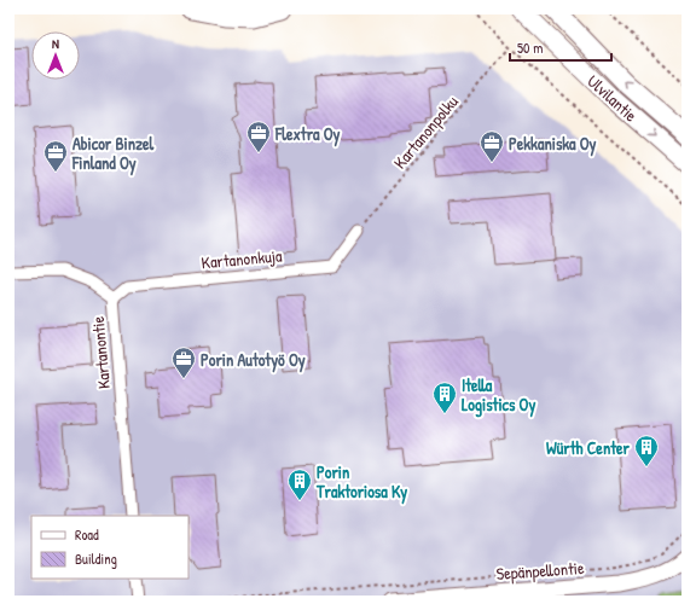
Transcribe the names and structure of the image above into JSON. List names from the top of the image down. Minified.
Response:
{"streets":{"main road":["Ulvilantie"],"street":["Kartanonkuja","Kartanontie","Sepänpellontie"],"path":["Kartanonpolku"]},"crossings":[["Kartanonpolku","Kartanonkuja"],["Kartanonkuja","Kartanontie"]],"places":{"office":["Flextra Oy","Pekkaniska Oy","Abicor Binzel Finland Oy","Porin Autotyö Oy"],"building":["Itella Logistics Oy","Würth Center","Porin Traktoriosa Ky"]},"legend":["Road","Building"],"scale_bar":"50 m","north":"top"}
